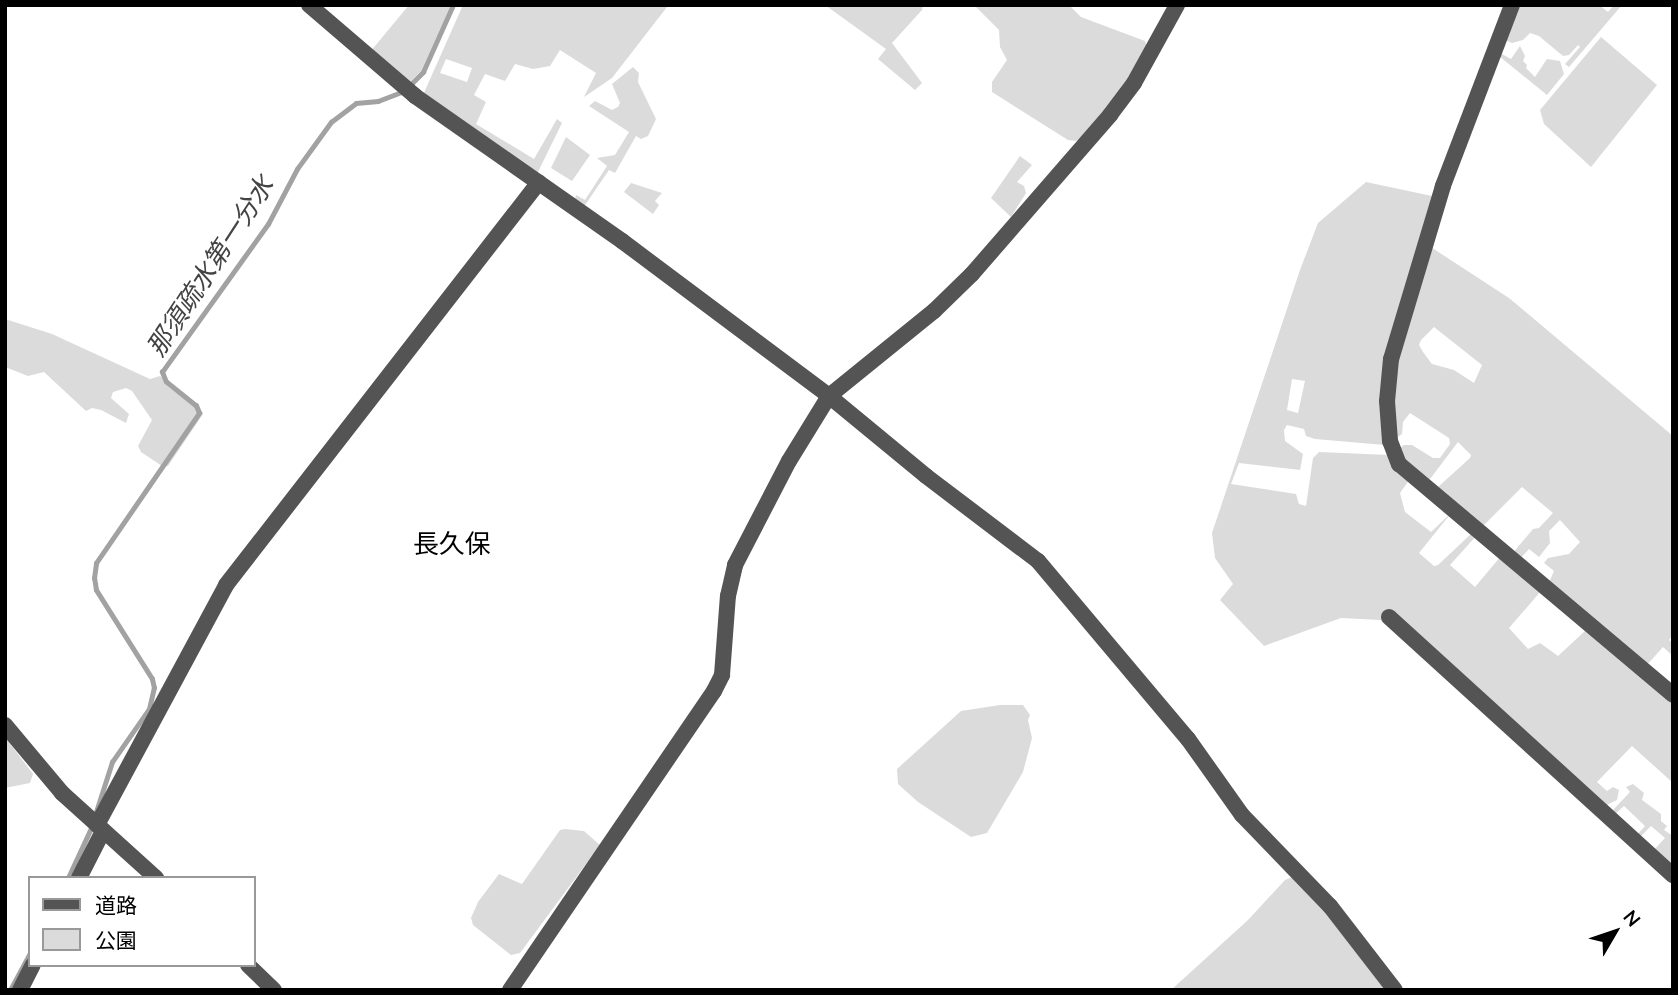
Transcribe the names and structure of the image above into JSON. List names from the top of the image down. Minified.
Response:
{"districts":["長久保"],"water":["那須疏水第一分水"],"legend":["道路","公園"],"north":"top right"}
